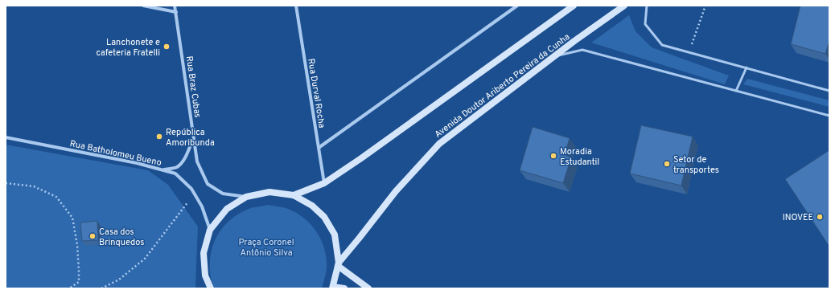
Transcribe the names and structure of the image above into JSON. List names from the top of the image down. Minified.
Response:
{"streets":{"main road":["Avenida Doutor Ariberto Pereira da Cunha"],"street":["Rua Braz Cubas","Rua Durval Rocha","Rua Batholomeu Bueno"]},"parks":["Praça Coronel Antônio Silva"],"places":["Lanchonete e cafeteria Fratelli","República Amoribunda","Moradia Estudantil","Setor de transportes","INOVEE","Casa dos Brinquedos"]}
